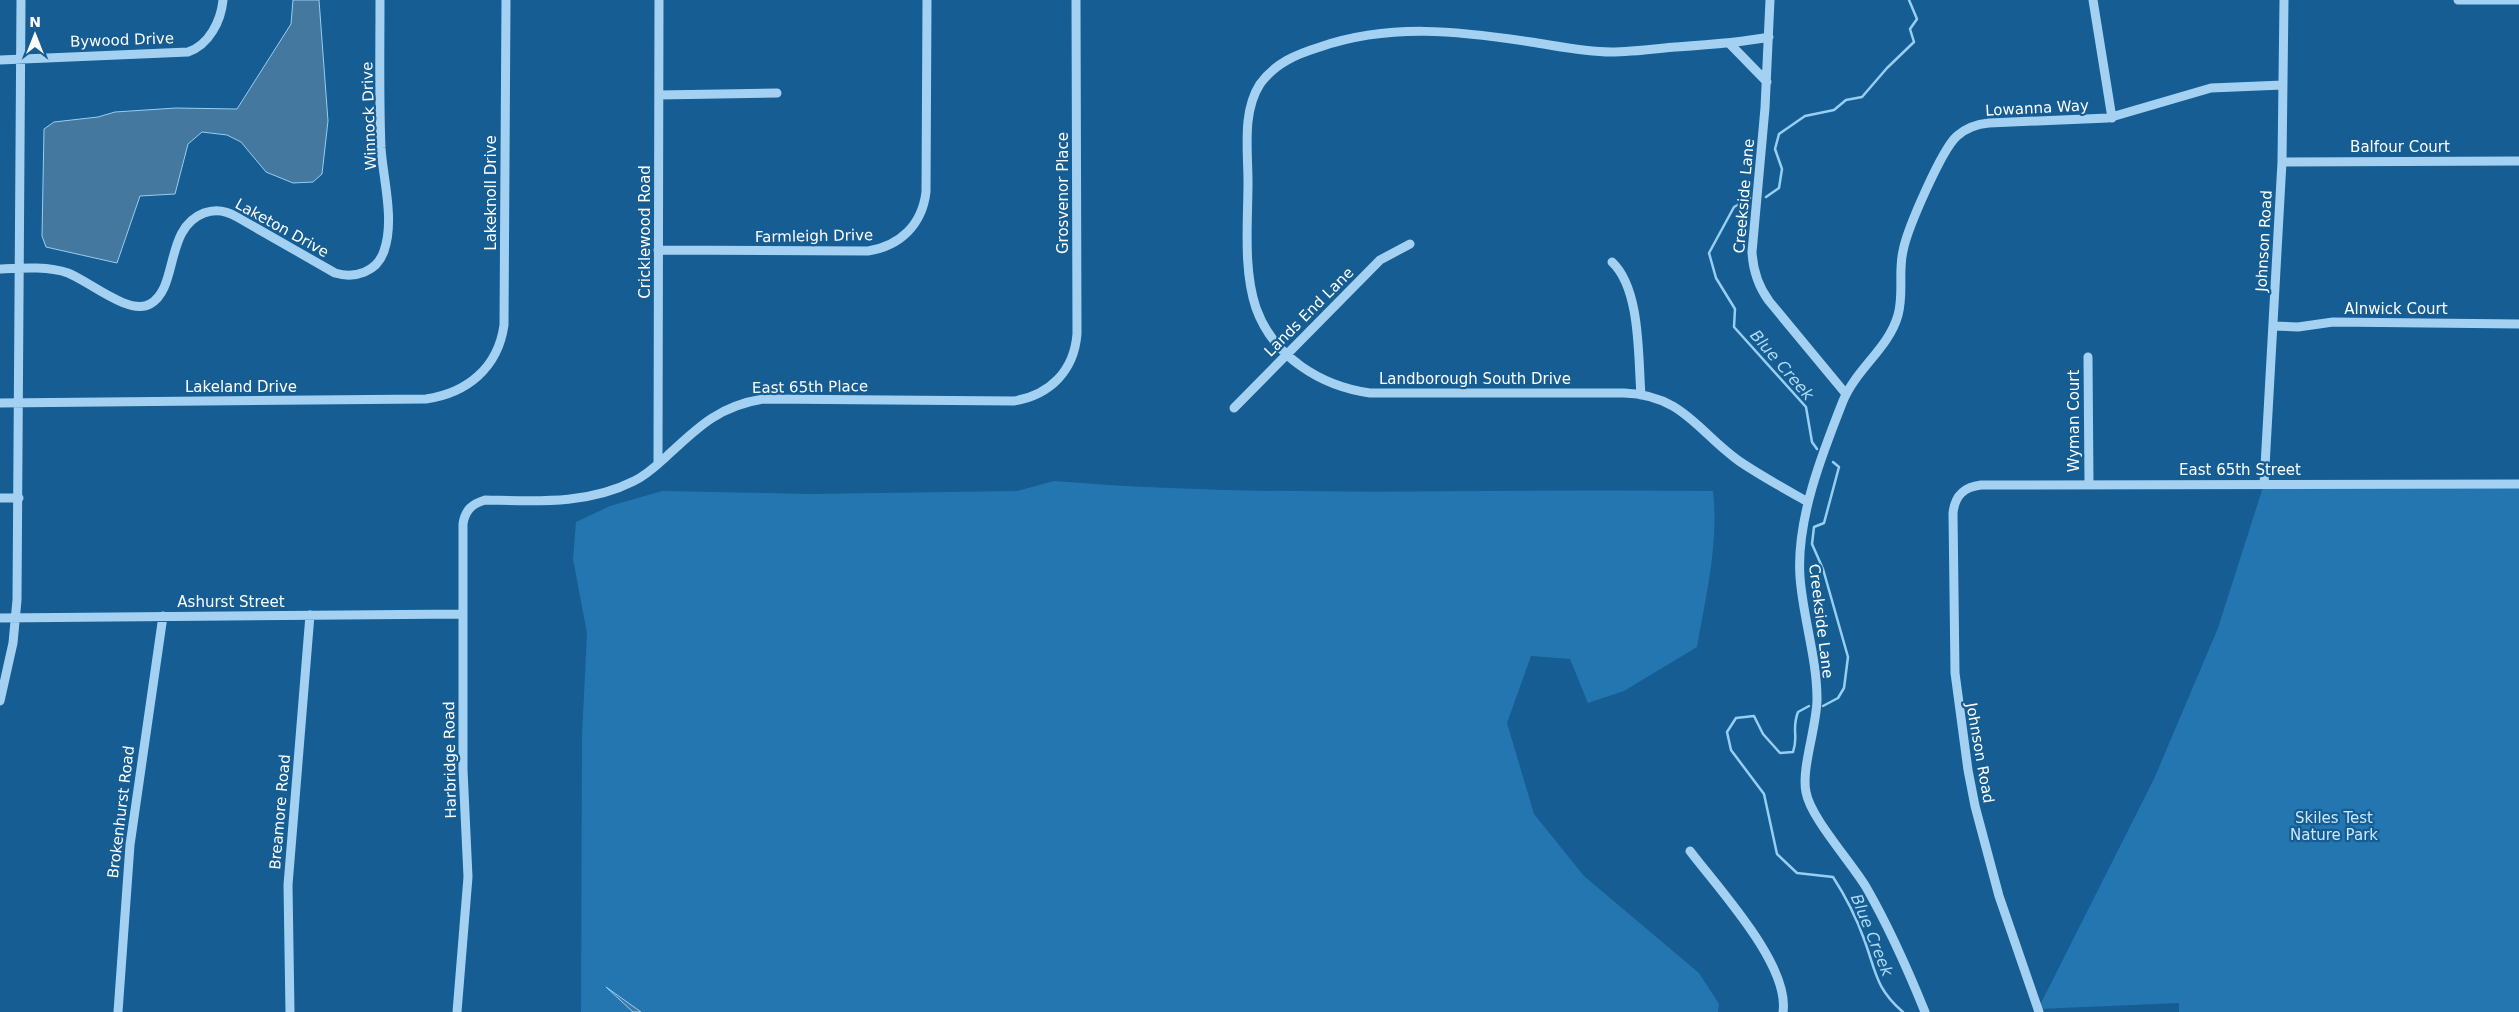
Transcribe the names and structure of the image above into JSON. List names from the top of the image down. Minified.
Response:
{"streets":{"street":["Bywood Drive","Lowanna Way","Winnock Drive","Balfour Court","Lakeknoll Drive","Grosvenor Place","Creekside Lane","Laketon Drive","Cricklewood Road","Farmleigh Drive","Johnson Road","Alnwick Court","Lands End Lane","Landborough South Drive","Lakeland Drive","East 65th Place","Wyman Court","East 65th Street","Ashurst Street","Harbridge Road","Brokenhurst Road","Breamore Road"]},"crossings":[["Lowanna Way","Creekside Lane"],["Lowanna Way","Johnson Road"],["Winnock Drive","Laketon Drive"],["Balfour Court","Johnson Road"],["Lakeknoll Drive","Lakeland Drive"],["Grosvenor Place","East 65th Place"],["Creekside Lane","Landborough South Drive"],["Cricklewood Road","Farmleigh Drive"],["Cricklewood Road","East 65th Place"],["Johnson Road","Alnwick Court"],["Johnson Road","East 65th Street"],["Lands End Lane","Landborough South Drive"],["East 65th Place","Harbridge Road"],["Wyman Court","East 65th Street"],["Ashurst Street","Harbridge Road"],["Ashurst Street","Brokenhurst Road"],["Ashurst Street","Breamore Road"]],"water":["Blue Creek"],"parks":["Skiles Test Nature Park"],"north":"top"}
